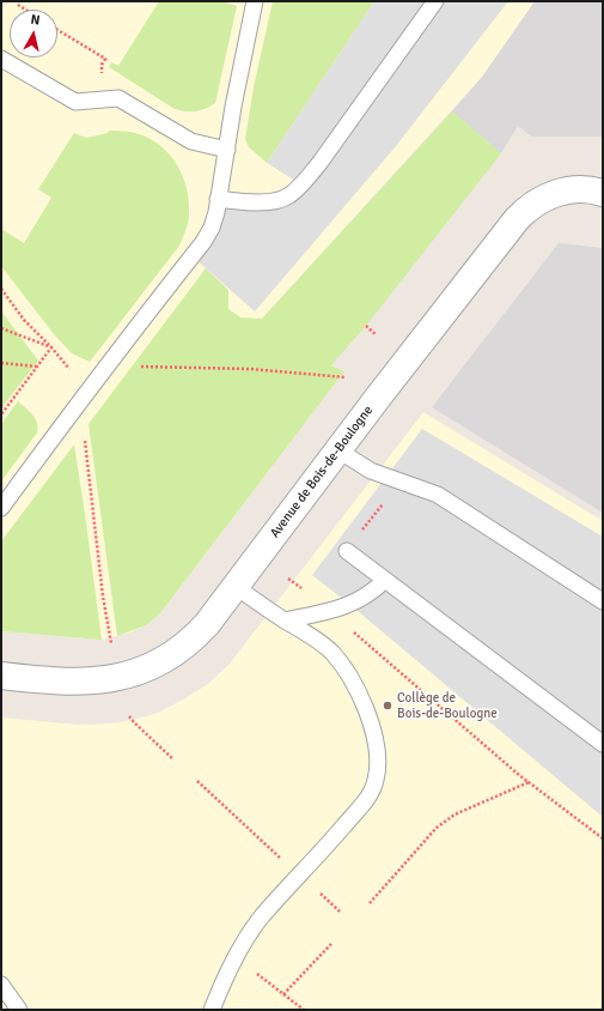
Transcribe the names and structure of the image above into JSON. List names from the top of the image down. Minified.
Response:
{"streets":{"street":["Avenue de Bois-de-Boulogne"]},"places":["Collège de Bois-de-Boulogne"],"north":"top"}
